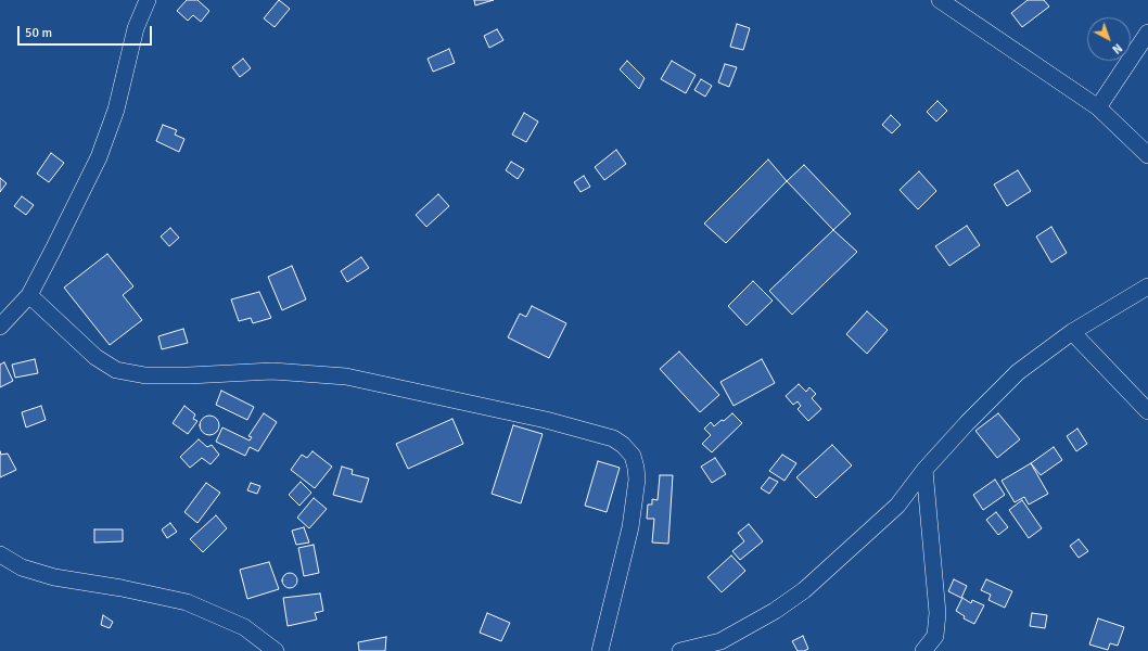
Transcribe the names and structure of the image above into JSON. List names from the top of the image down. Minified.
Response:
{"scale_bar":"50 m","north":"bottom right"}
